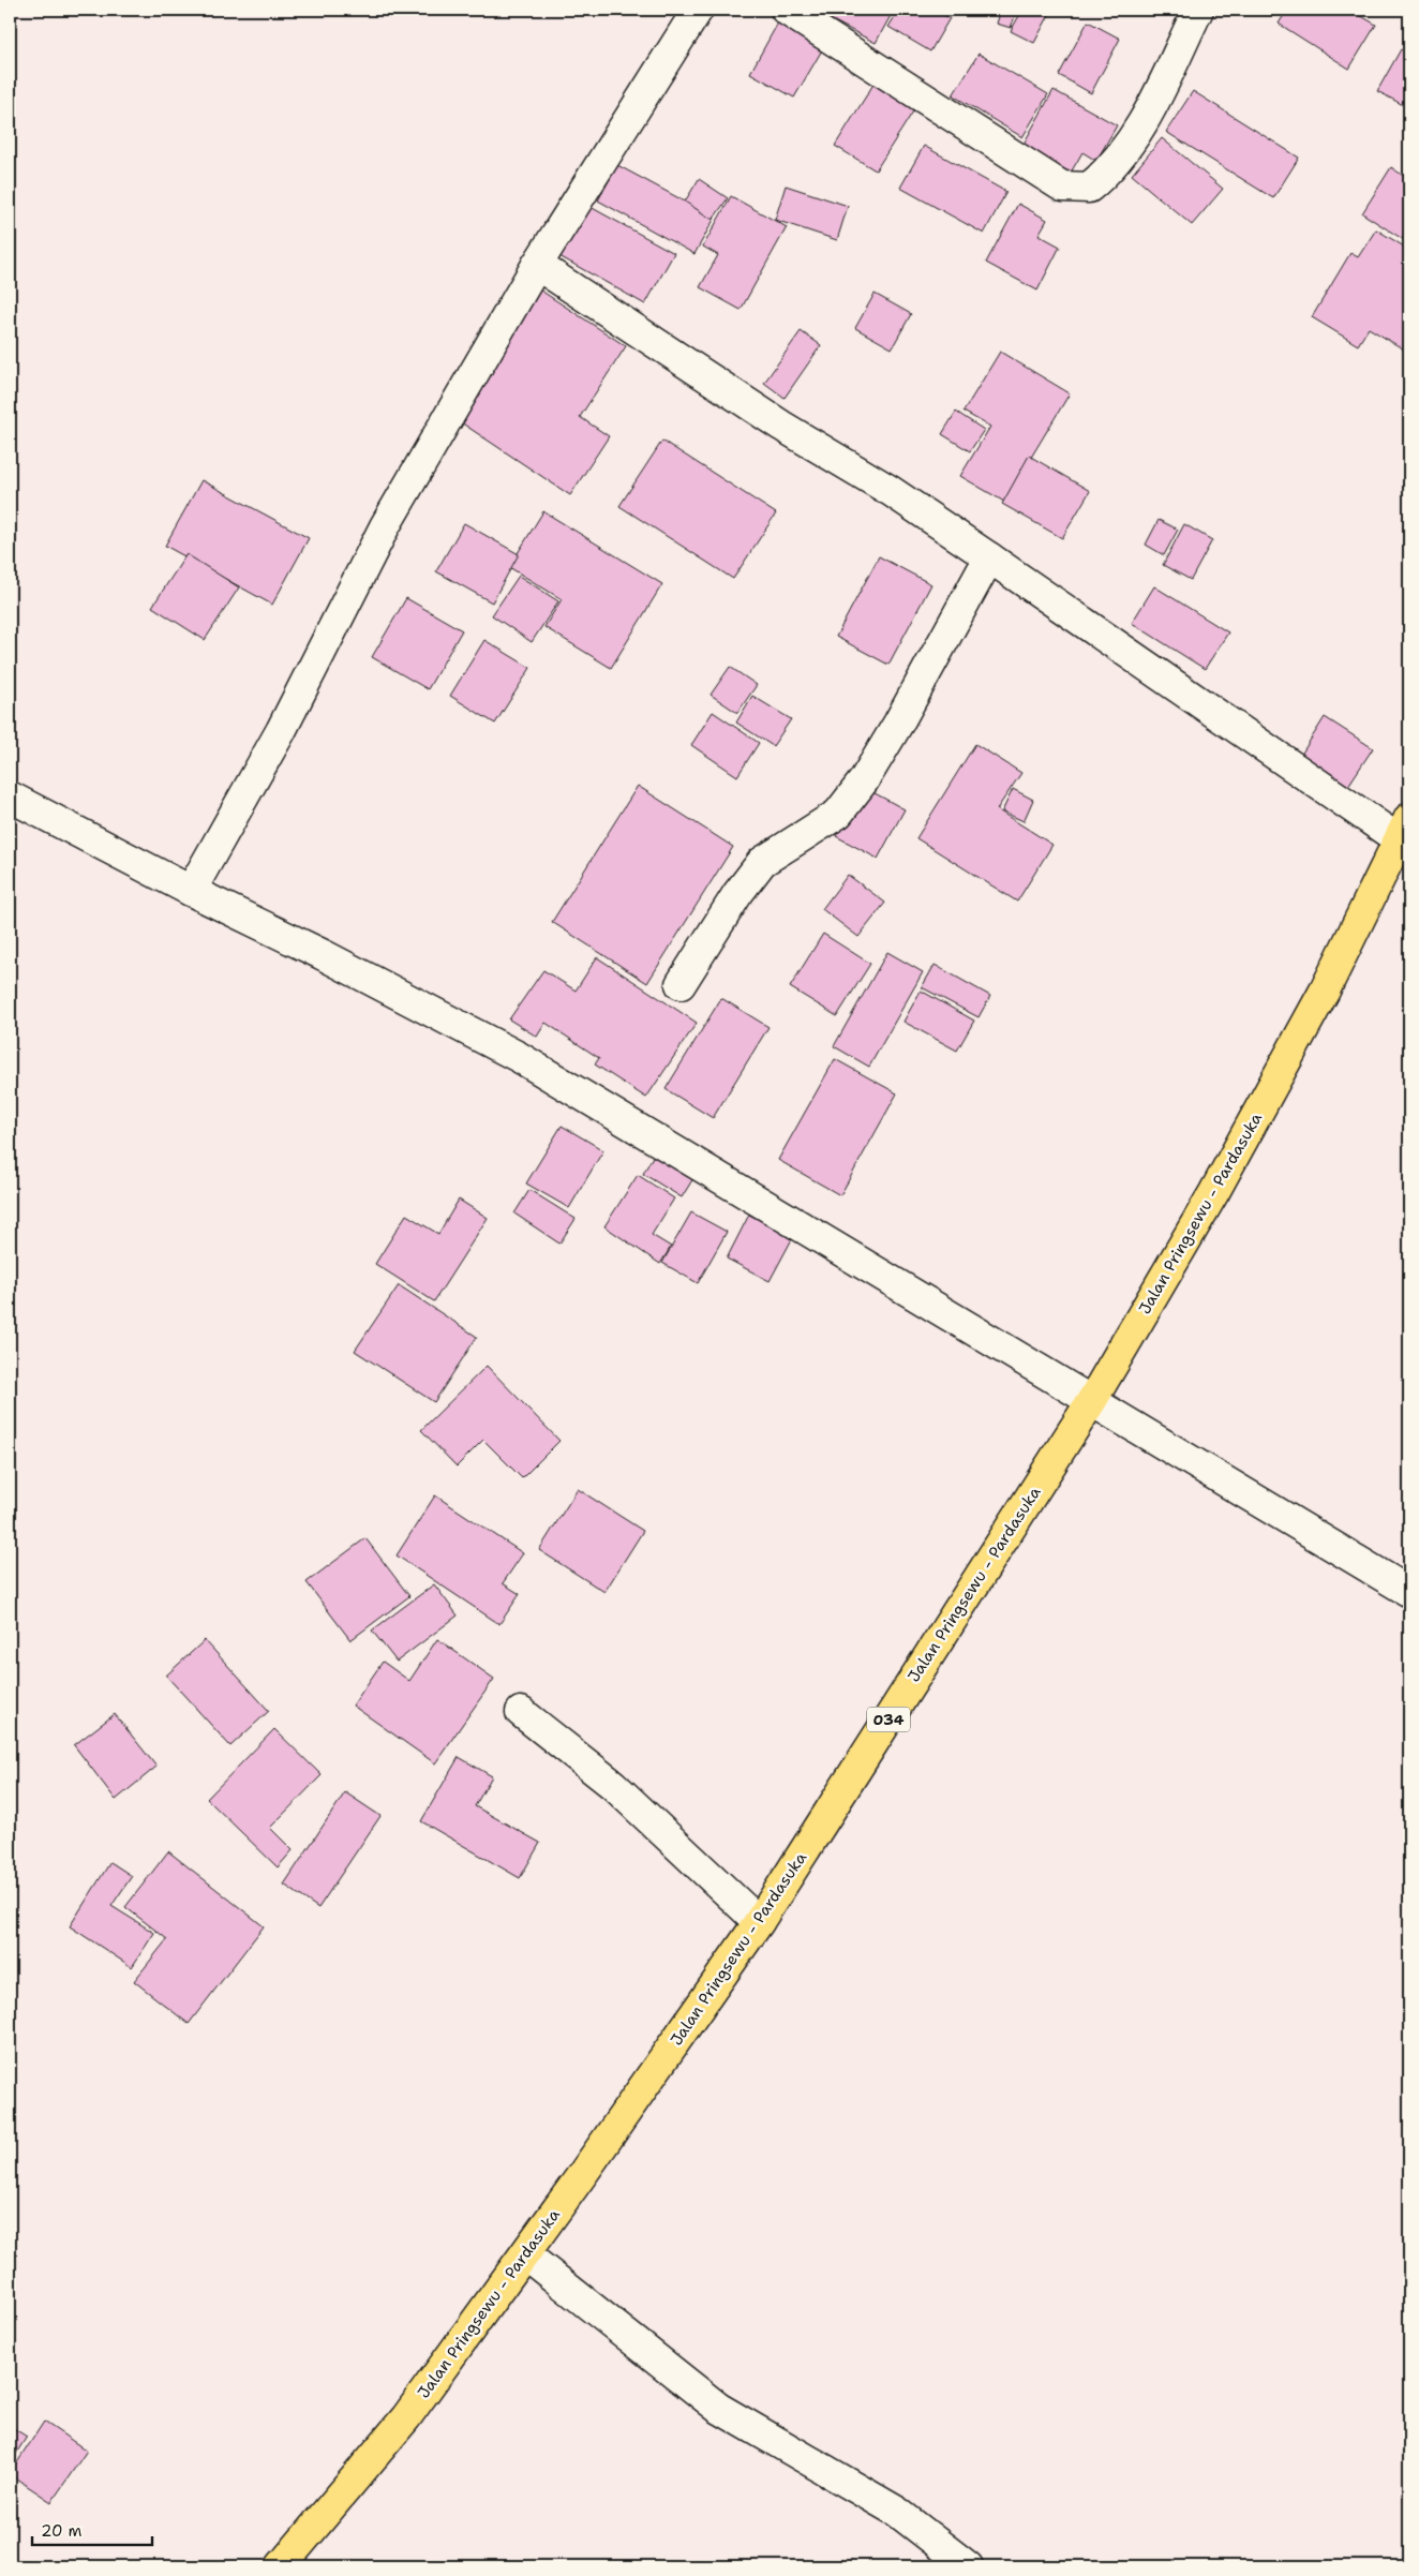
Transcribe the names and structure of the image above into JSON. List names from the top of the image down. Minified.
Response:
{"streets":{"main road":["Jalan Pringsewu - Pardasuka","034"]},"scale_bar":"20 m"}
